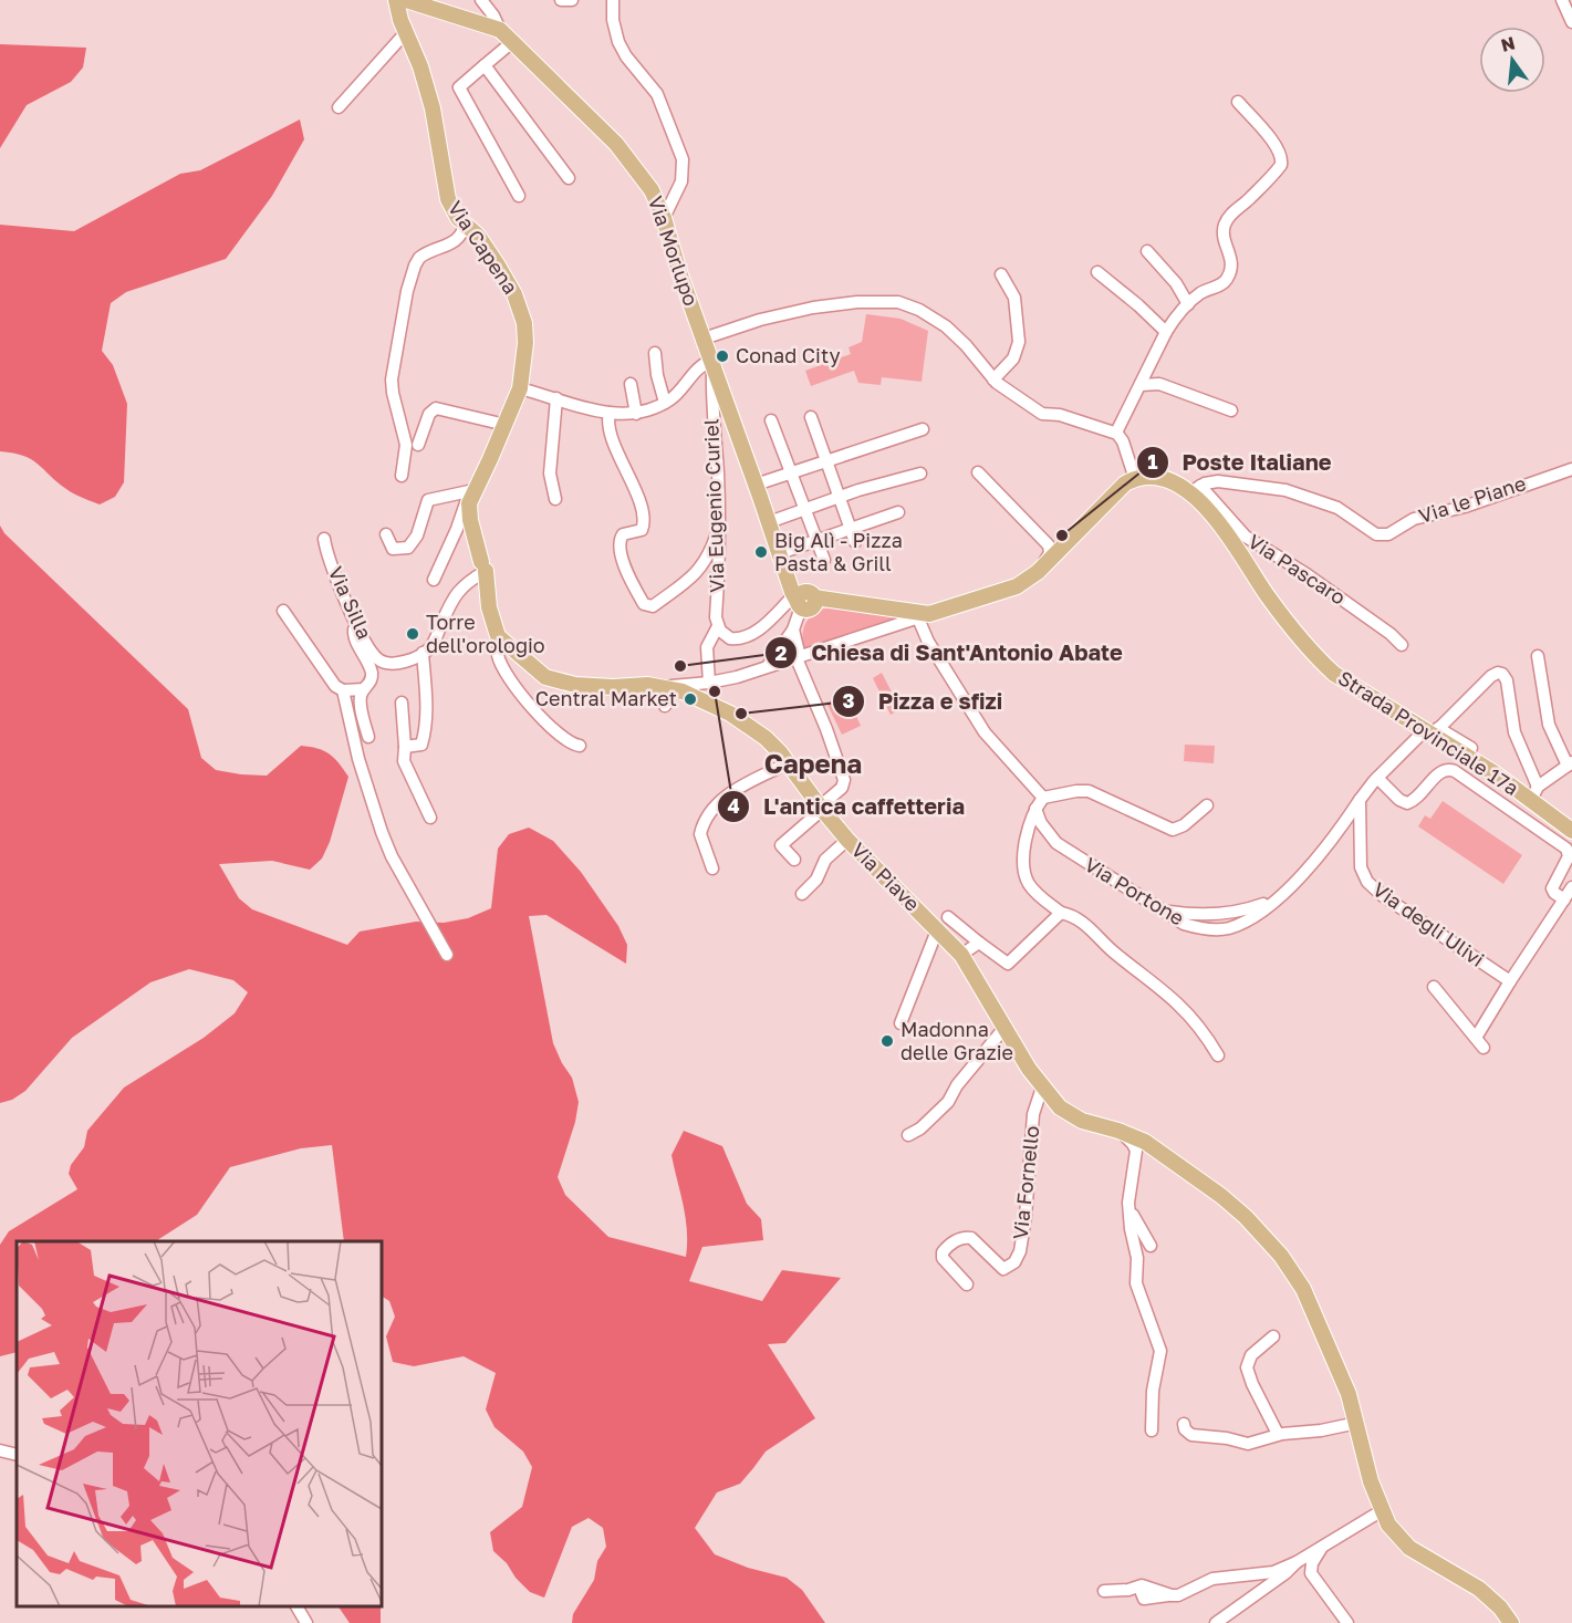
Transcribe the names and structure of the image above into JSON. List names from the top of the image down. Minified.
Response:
{"streets":{"main road":["Via Capena","Via Morlupo","Strada Provinciale 17a","Via Piave"],"street":["Via le Piane","Via Eugenio Curiel","Via Pascaro","Via Silla","Via Portone","Via degli Ulivi","Via Fornello"]},"crossings":[["Via Morlupo","Via Eugenio Curiel"],["Via le Piane","Via Pascaro"],["Via le Piane","Strada Provinciale 17a"],["Via Pascaro","Strada Provinciale 17a"],["Via Piave","Via Fornello"],["Via Portone","Via degli Ulivi"]],"districts":["Capena"],"places":["Conad City","Poste Italiane","Big Alì - Pizza Pasta & Grill","Torre dell'orologio","Chiesa di Sant'Antonio Abate","L'antica caffetteria","Central Market","Pizza e sfizi","Madonna delle Grazie"],"north":"top"}
